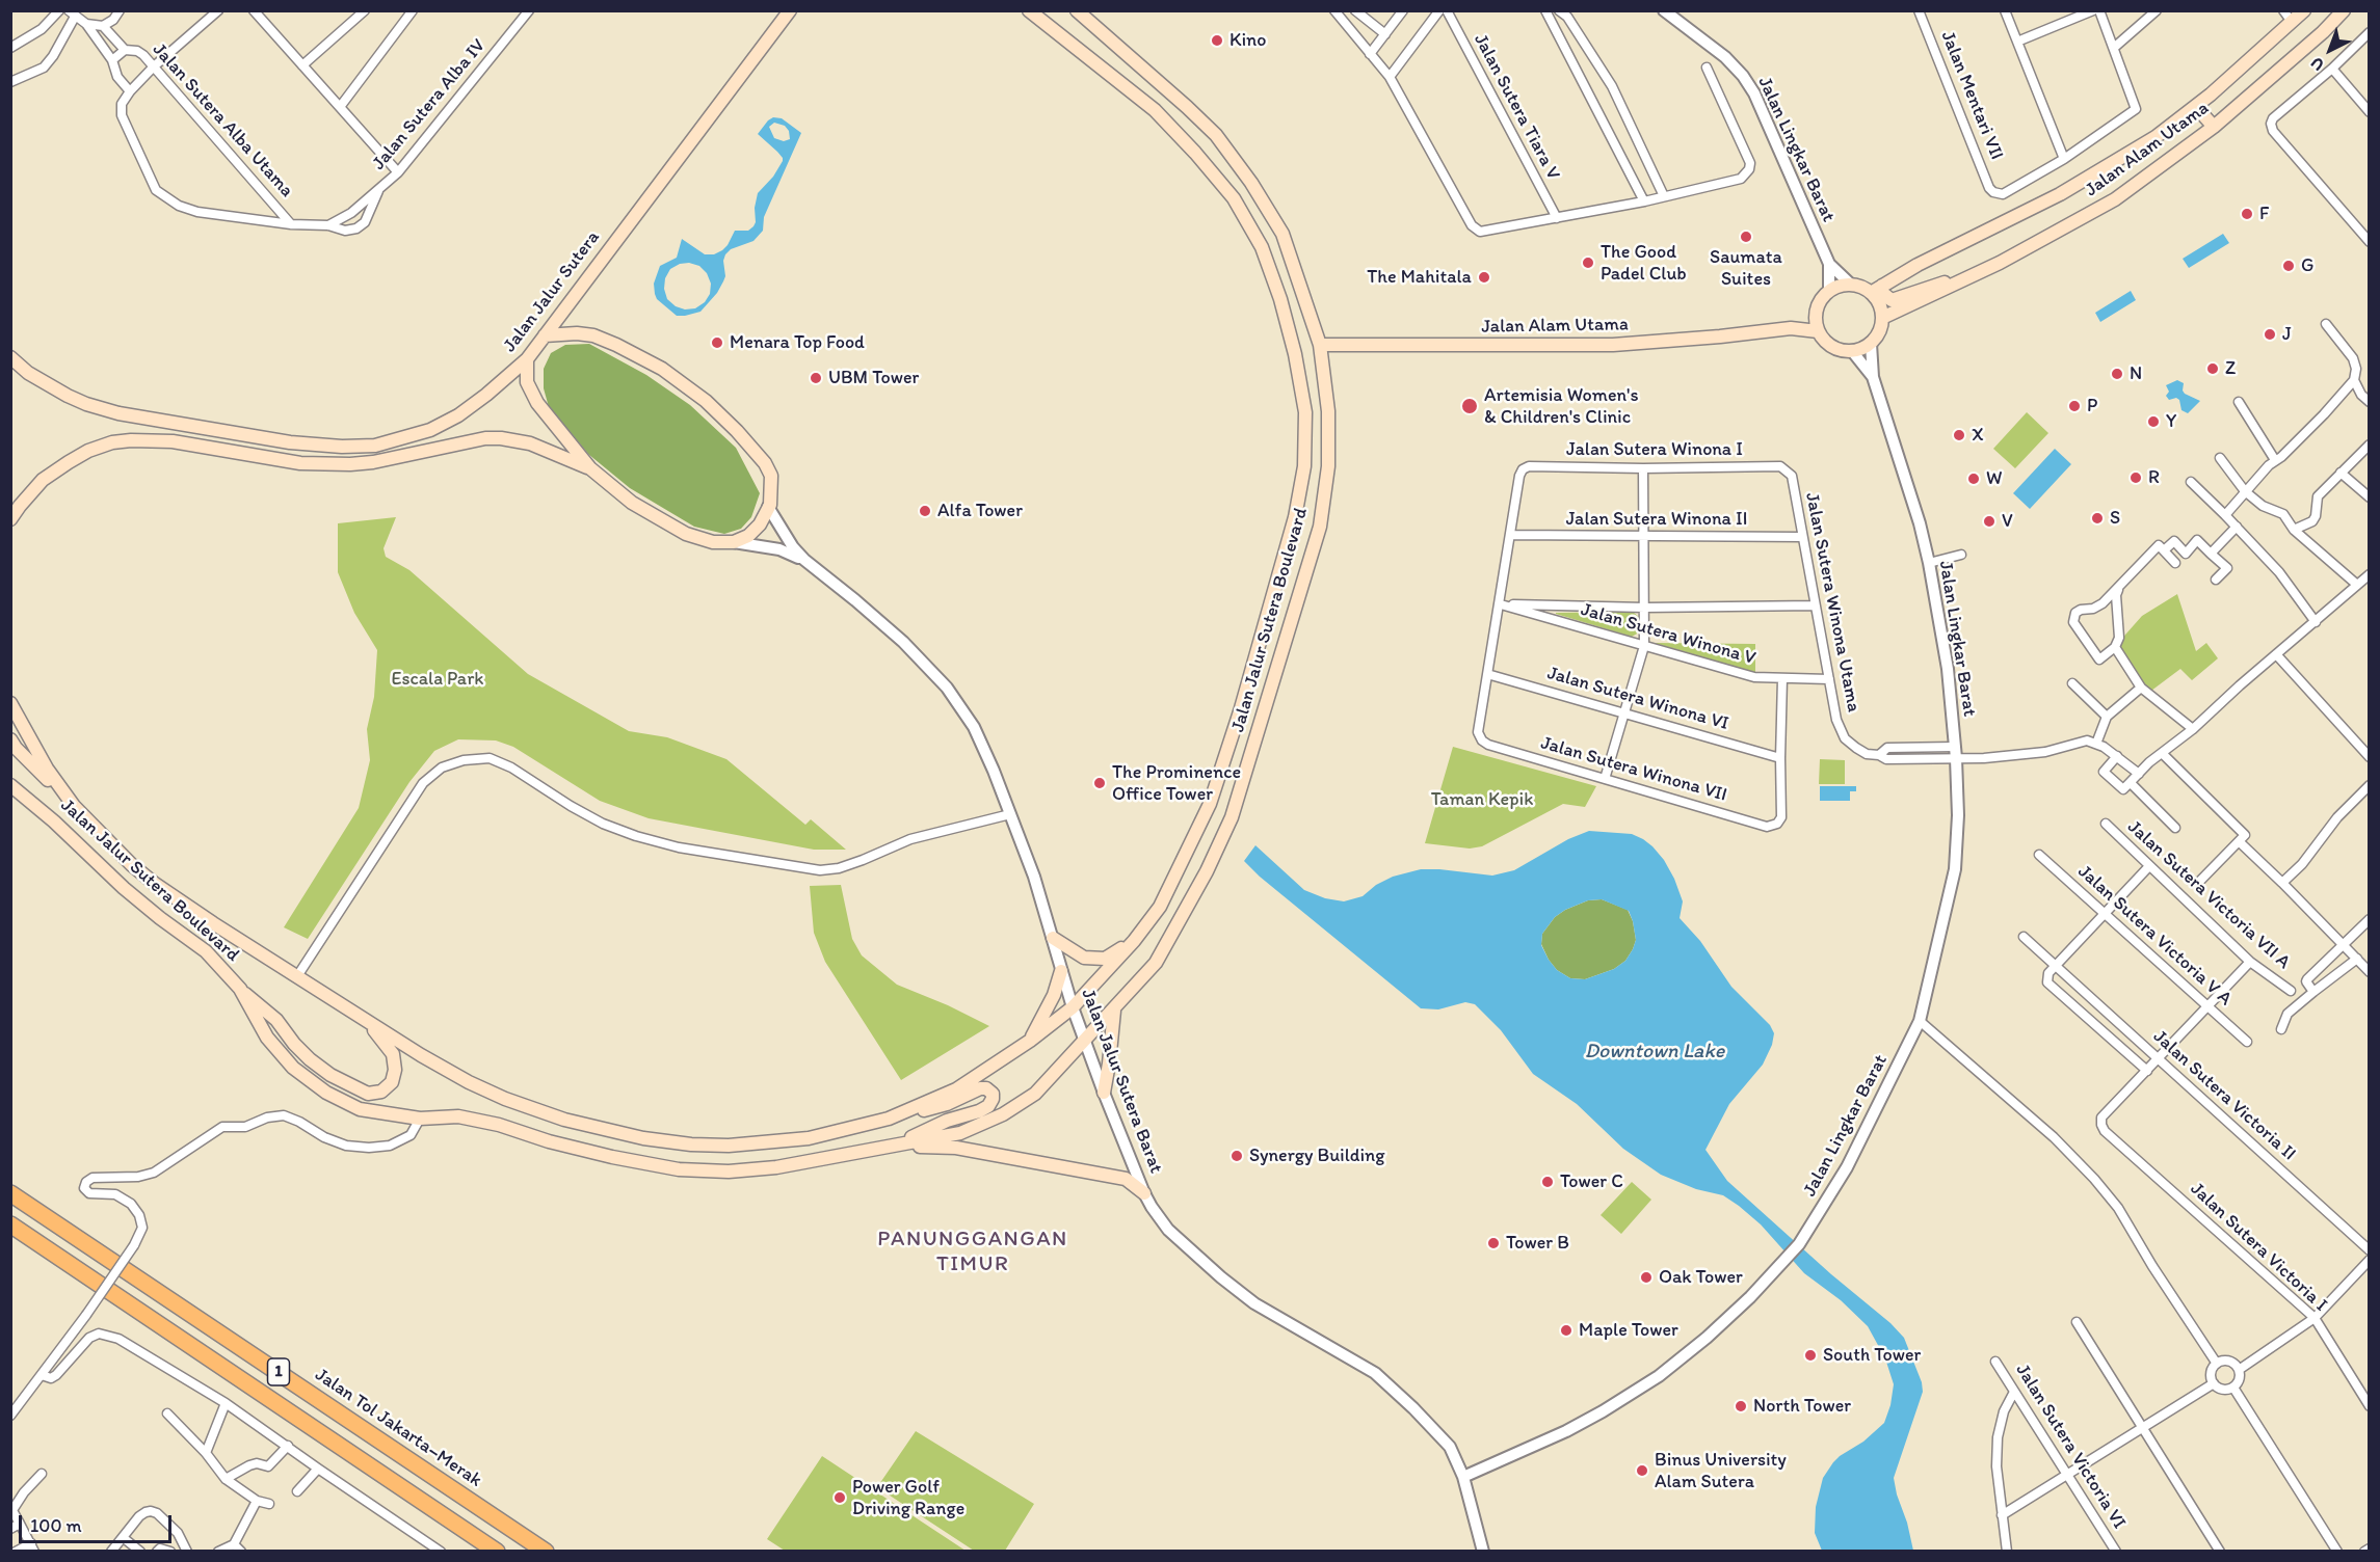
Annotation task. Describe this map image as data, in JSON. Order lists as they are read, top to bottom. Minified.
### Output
{"streets":{"highway":["1","Jalan Tol Jakarta–Merak"],"main road":["Jalan Alam Utama","Jalan Jalur Sutera","Jalan Jalur Sutera Boulevard","Jalan Jalur Sutera Barat"],"street":["Jalan Mentari VII","Jalan Sutera Alba IV","Jalan Sutera Tiara V","Jalan Sutera Alba Utama","Jalan Lingkar Barat","Jalan Sutera Winona I","Jalan Sutera Winona II","Jalan Sutera Winona Utama","Jalan Sutera Winona V","Jalan Sutera Winona VI","Jalan Sutera Winona VII","Jalan Sutera Victoria VII A","Jalan Sutera Victoria V A","Jalan Sutera Victoria II","Jalan Sutera Victoria I","Jalan Sutera Victoria VI"]},"crossings":[["Jalan Sutera Alba IV","Jalan Sutera Alba Utama"],["Jalan Lingkar Barat","Jalan Alam Utama"],["Jalan Lingkar Barat","Jalan Sutera Winona Utama"],["Jalan Lingkar Barat","Jalan Jalur Sutera Barat"],["Jalan Alam Utama","Jalan Jalur Sutera Boulevard"],["Jalan Sutera Winona I","Jalan Sutera Winona II"],["Jalan Sutera Winona I","Jalan Sutera Winona Utama"],["Jalan Sutera Winona II","Jalan Sutera Winona Utama"],["Jalan Sutera Winona Utama","Jalan Sutera Winona V"],["Jalan Jalur Sutera Boulevard","Jalan Jalur Sutera Barat"],["Jalan Sutera Winona VI","Jalan Sutera Winona VII"],["Jalan Sutera Victoria II","Jalan Sutera Victoria I"]],"districts":["PANUNGGANGAN TIMUR"],"water":["Downtown Lake"],"parks":["Escala Park","Taman Kepik"],"places":["Kino","F","Saumata Suites","The Good Padel Club","G","The Mahitala","J","Menara Top Food","Z","N","UBM Tower","Artemisia Women's & Children's Clinic","P","Y","X","R","W","Alfa Tower","S","V","The Prominence Office Tower","Synergy Building","Tower C","Tower B","Oak Tower","Maple Tower","South Tower","North Tower","Binus University Alam Sutera","Power Golf Driving Range"],"scale_bar":"100 m","north":"bottom left"}
